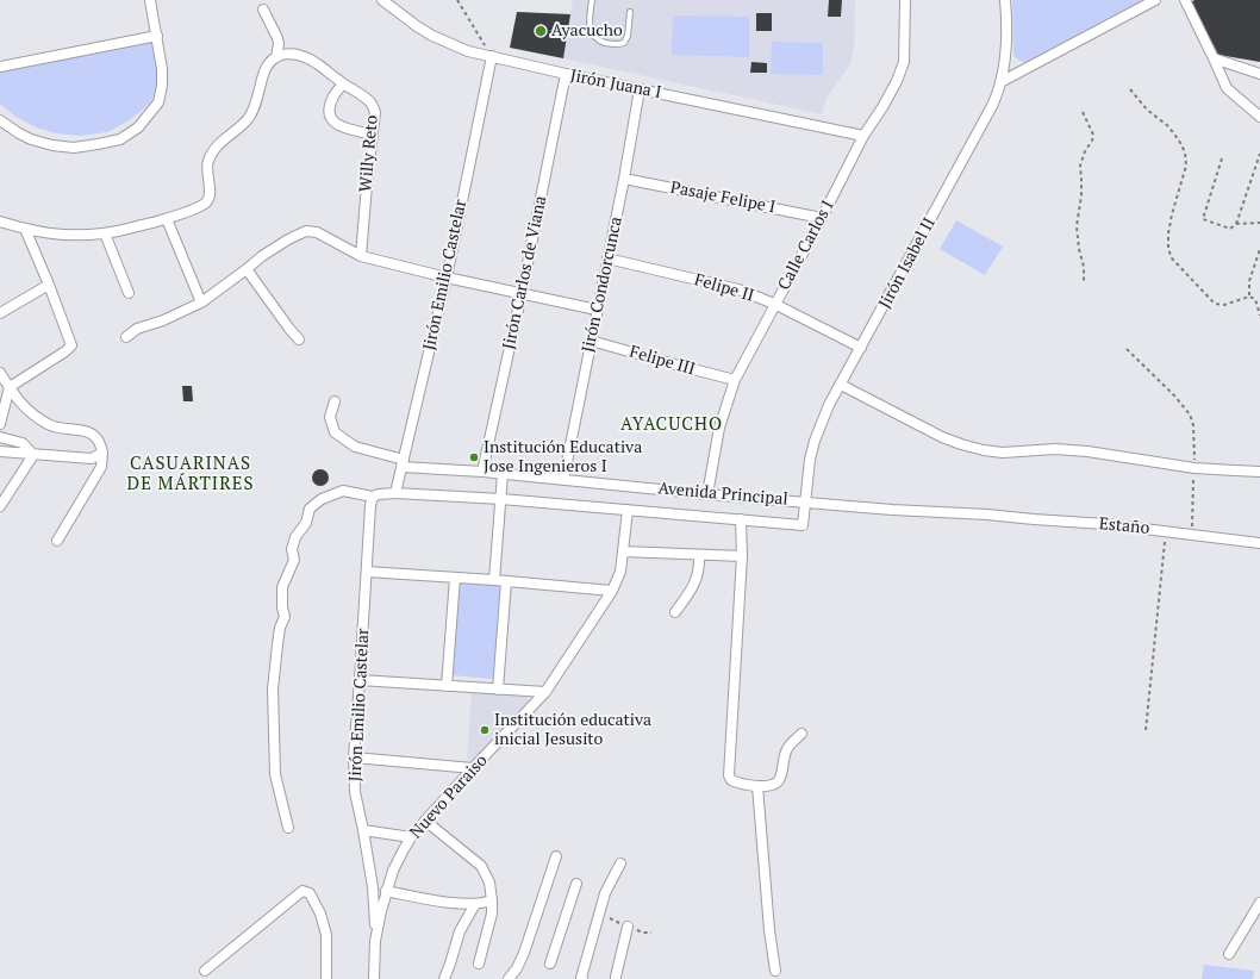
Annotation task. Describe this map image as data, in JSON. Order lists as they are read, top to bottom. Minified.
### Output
{"streets":{"street":["Jirón Juana I","Willy Reto","Pasaje Felipe I","Calle Carlos I","Jirón Isabel II","Jirón Carlos de Viana","Jirón Emilio Castelar","Jirón Condorcunca","Felipe II","Felipe III","Avenida Principal","Estaño","Nuevo Paraiso"]},"crossings":[["Jirón Juana I","Calle Carlos I"],["Jirón Juana I","Jirón Carlos de Viana"],["Jirón Juana I","Jirón Emilio Castelar"],["Jirón Juana I","Jirón Condorcunca"],["Pasaje Felipe I","Calle Carlos I"],["Pasaje Felipe I","Jirón Condorcunca"],["Calle Carlos I","Felipe II"],["Calle Carlos I","Felipe III"],["Calle Carlos I","Avenida Principal"],["Jirón Isabel II","Felipe II"],["Jirón Isabel II","Avenida Principal"],["Jirón Carlos de Viana","Avenida Principal"],["Jirón Emilio Castelar","Avenida Principal"],["Jirón Emilio Castelar","Nuevo Paraiso"],["Jirón Condorcunca","Felipe II"],["Jirón Condorcunca","Felipe III"],["Jirón Condorcunca","Avenida Principal"],["Avenida Principal","Estaño"],["Avenida Principal","Nuevo Paraiso"]],"districts":["AYACUCHO","CASUARINAS DE MÁRTIRES"],"places":["Ayacucho","Institución Educativa Jose Ingenieros I","Institución educativa inicial Jesusito"]}
